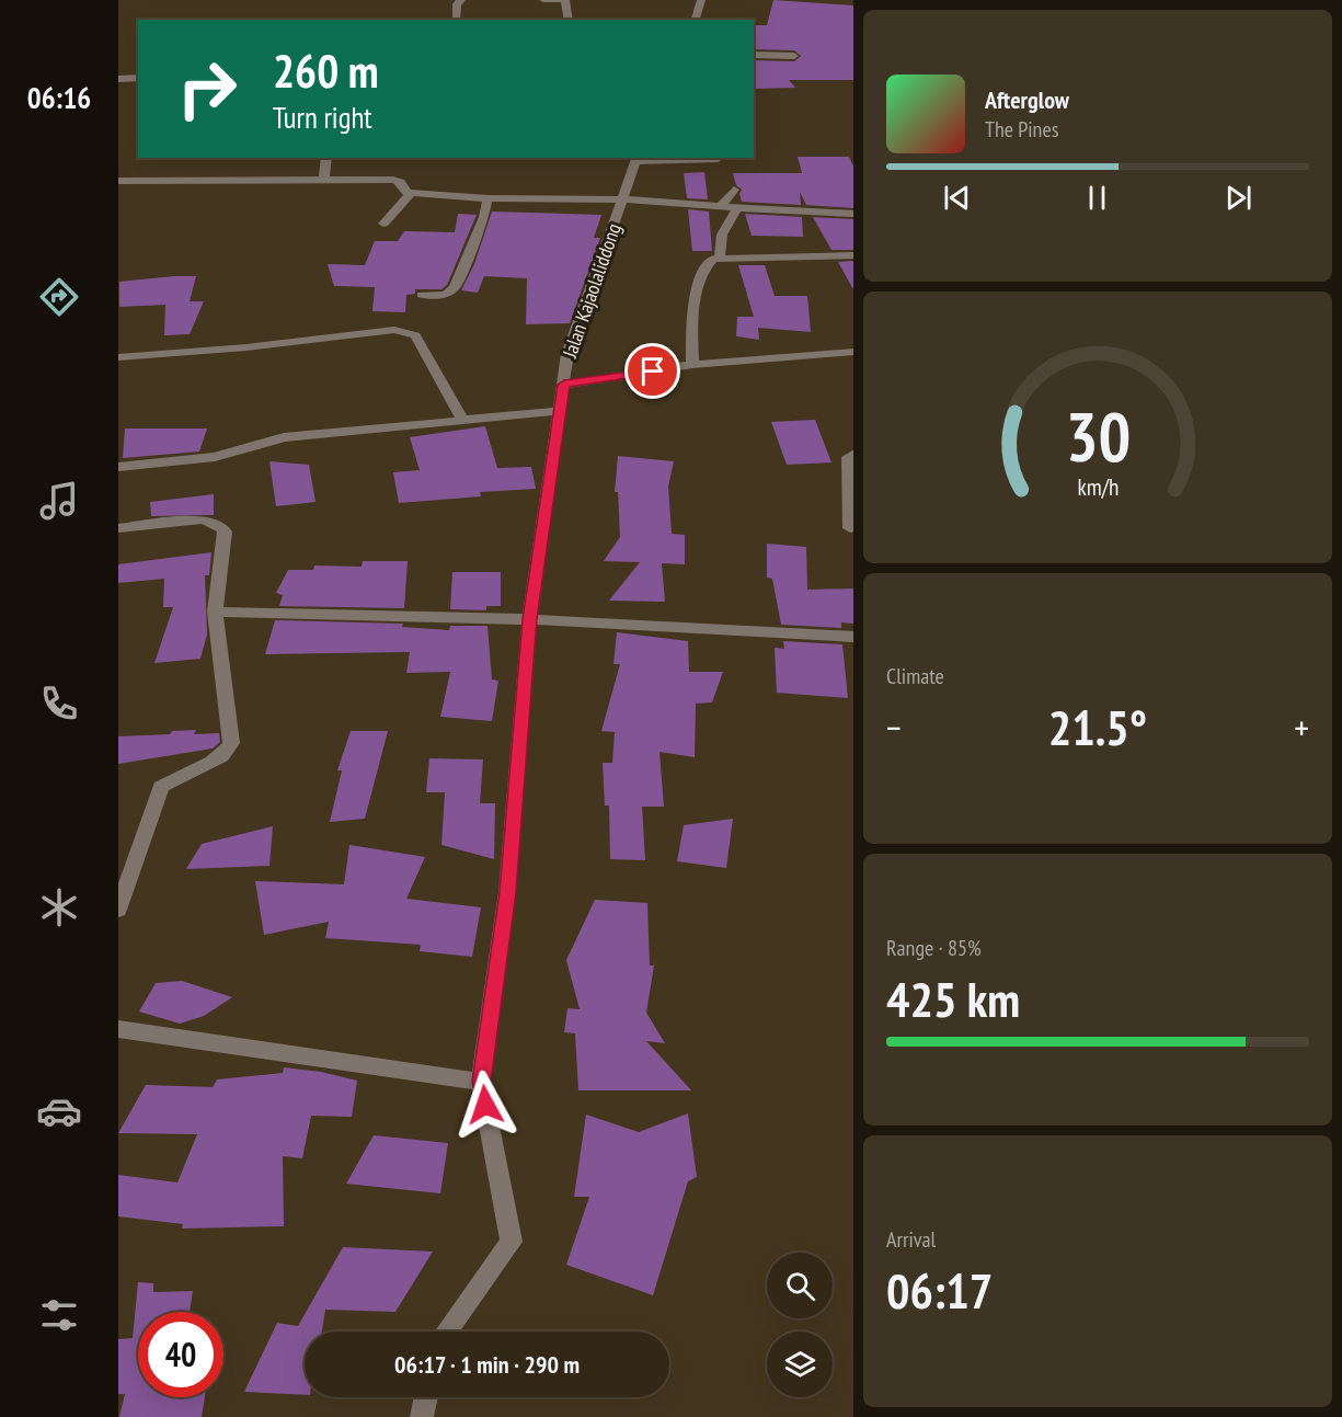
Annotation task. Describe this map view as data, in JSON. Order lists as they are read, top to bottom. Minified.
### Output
{"streets":{"street":["Jalan Kajaolaliddong"]},"page":{"tabs":"06:16","turn":["260 m","Turn right"],"song":["Afterglow","The Pines"],"tile":["Climate",["Range · 85%","425 km"],["Arrival","06:17"]],"heat":["−","21.5°","+"],"limit":"40","trip":"06:17 · 1 min · 290 m","gauge":["30","km/h"]}}
